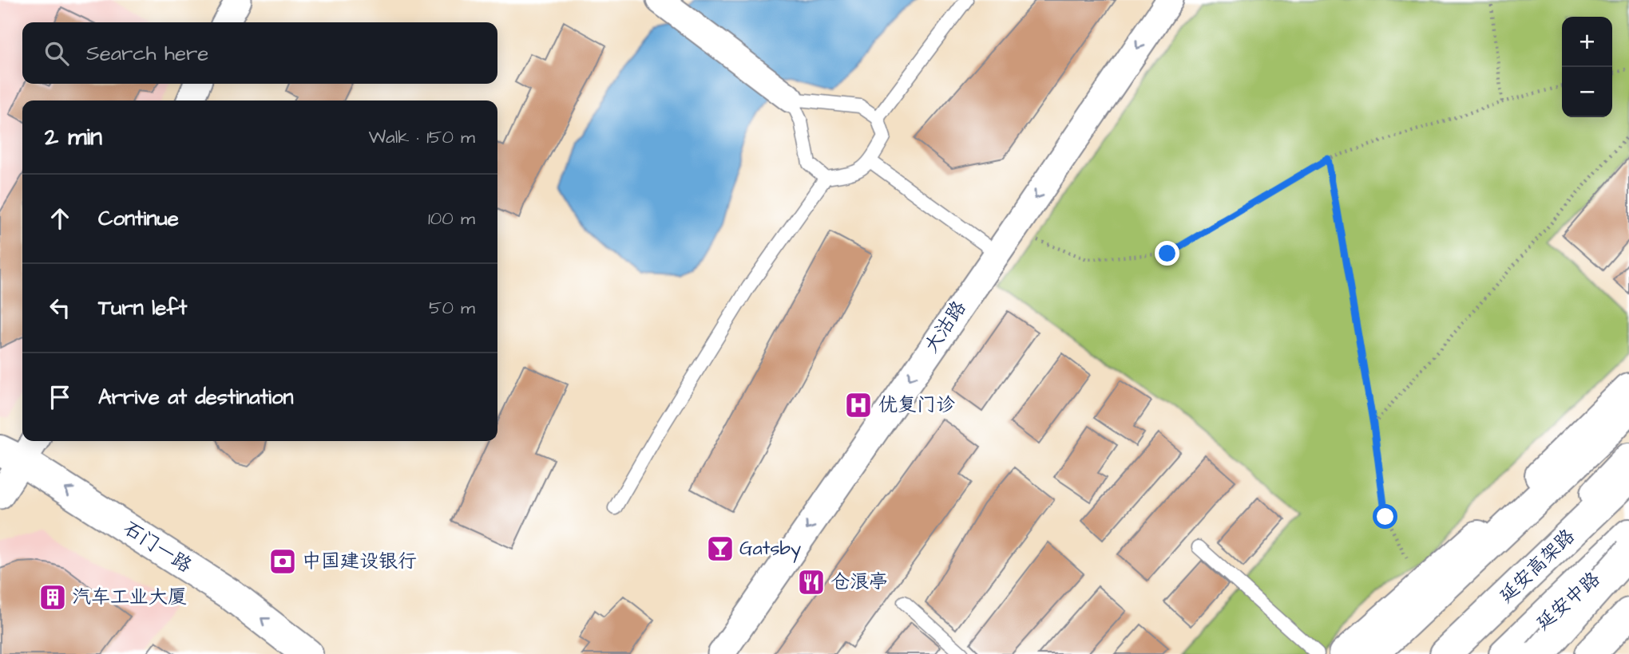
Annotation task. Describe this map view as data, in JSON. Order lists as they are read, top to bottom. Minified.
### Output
{"streets":{"main road":["石门一路","延安高架路"],"street":["大沽路"]},"one_way":["大沽路","石门一路"],"places":{"hospital":["优复门诊"],"bar":["Gatsby"],"bank":["中国建设银行"],"restaurant":["仓浪亭"],"building":["汽车工业大厦"]},"page":{"map_buttons":["+","−"],"search":"Search here","heading":["2 min","Walk · 150 m"],"list":[["Continue","100 m"],["Turn left","50 m"],"Arrive at destination"]}}
